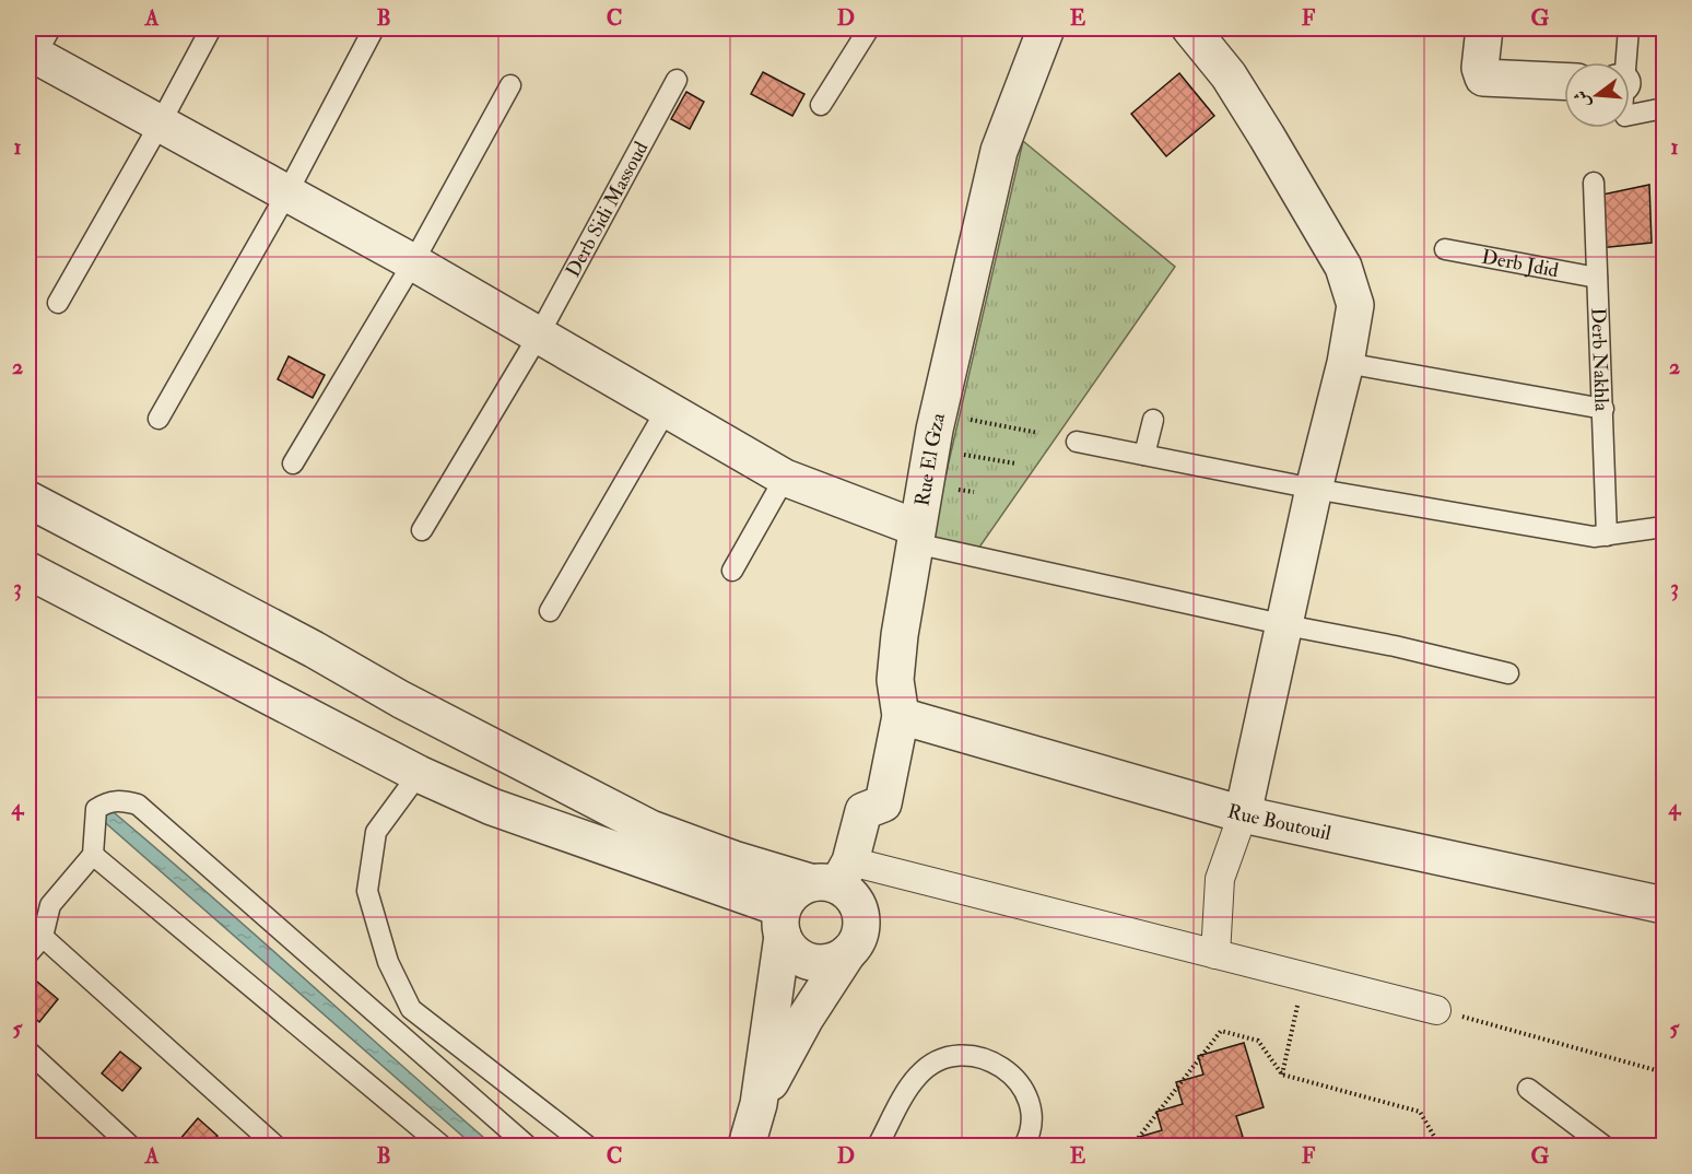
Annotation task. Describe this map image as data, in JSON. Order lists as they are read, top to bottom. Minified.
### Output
{"streets":{"street":["Rue El Gza","Rue Boutouil"],"lane":["Derb Sidi Massoud","Derb Jdid","Derb Nakhla"]},"crossings":[["Derb Jdid","Derb Nakhla"],["Rue El Gza","Rue Boutouil"]],"north":"left","grid":{"columns":["A","B","C","D","E","F","G"],"rows":["1","2","3","4","5"]}}
